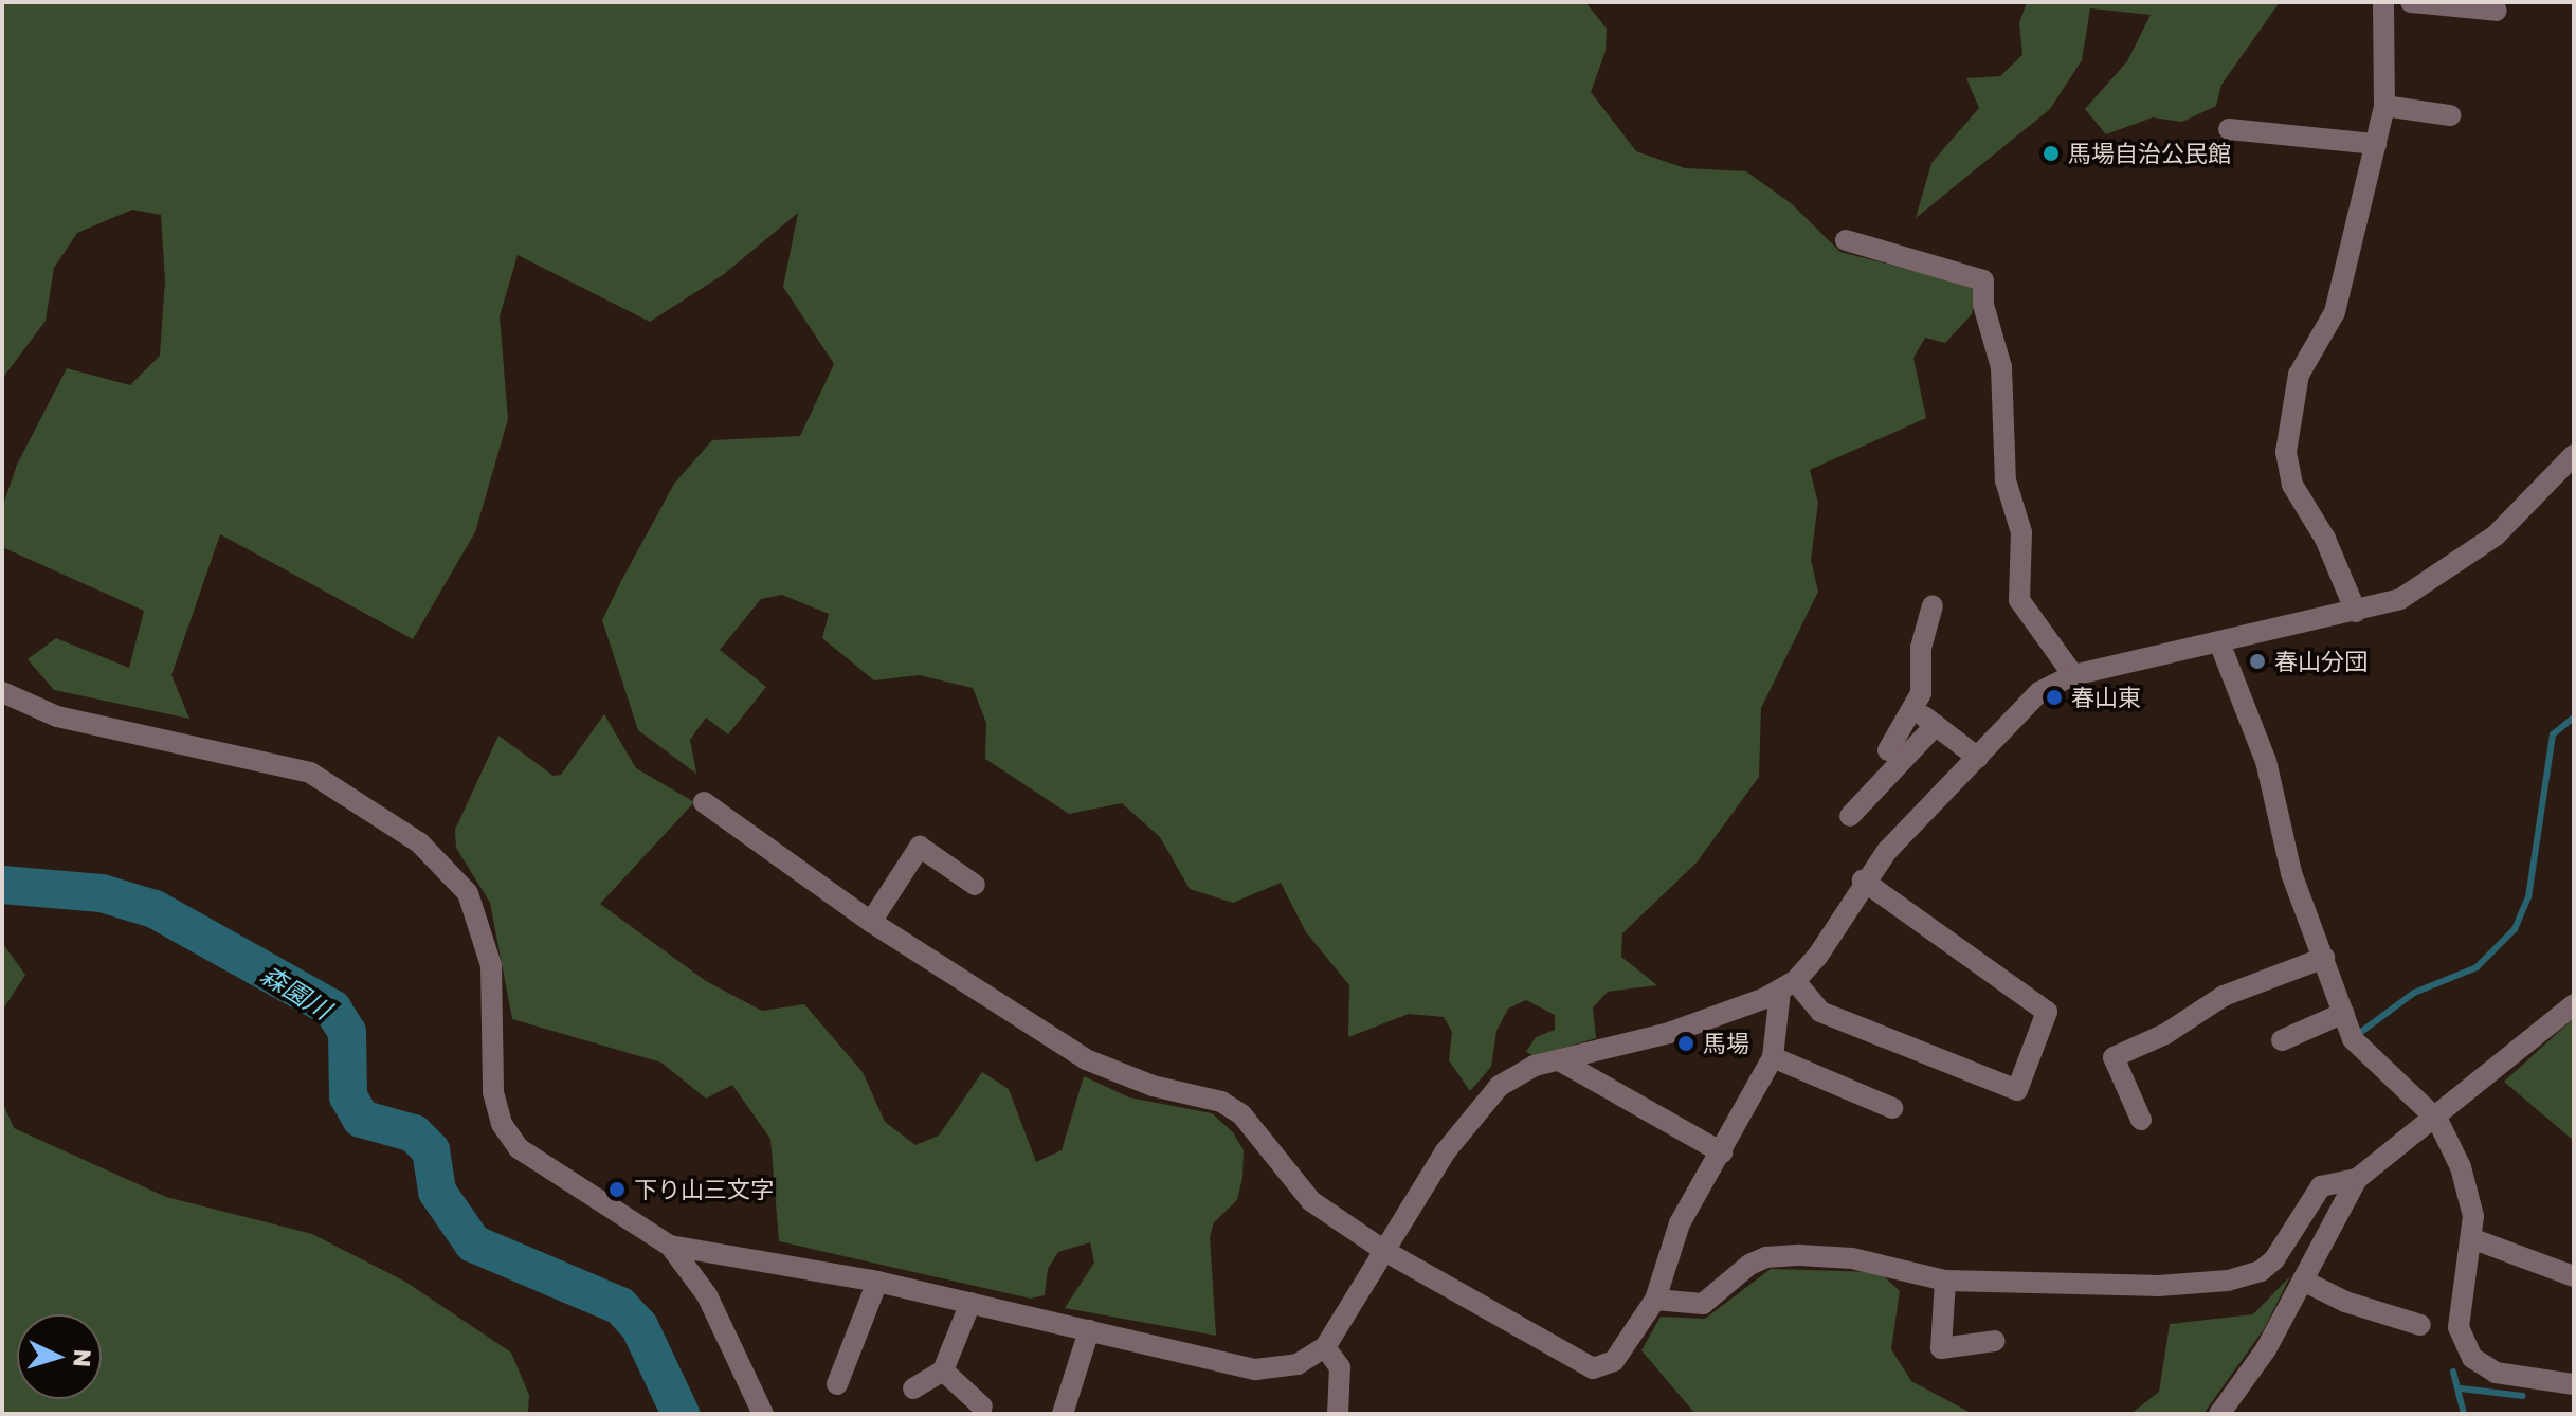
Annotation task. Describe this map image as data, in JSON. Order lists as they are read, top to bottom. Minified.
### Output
{"water":["森園川"],"places":["馬場自治公民館","春山分団","春山東","馬場","下り山三文字"],"north":"right"}
